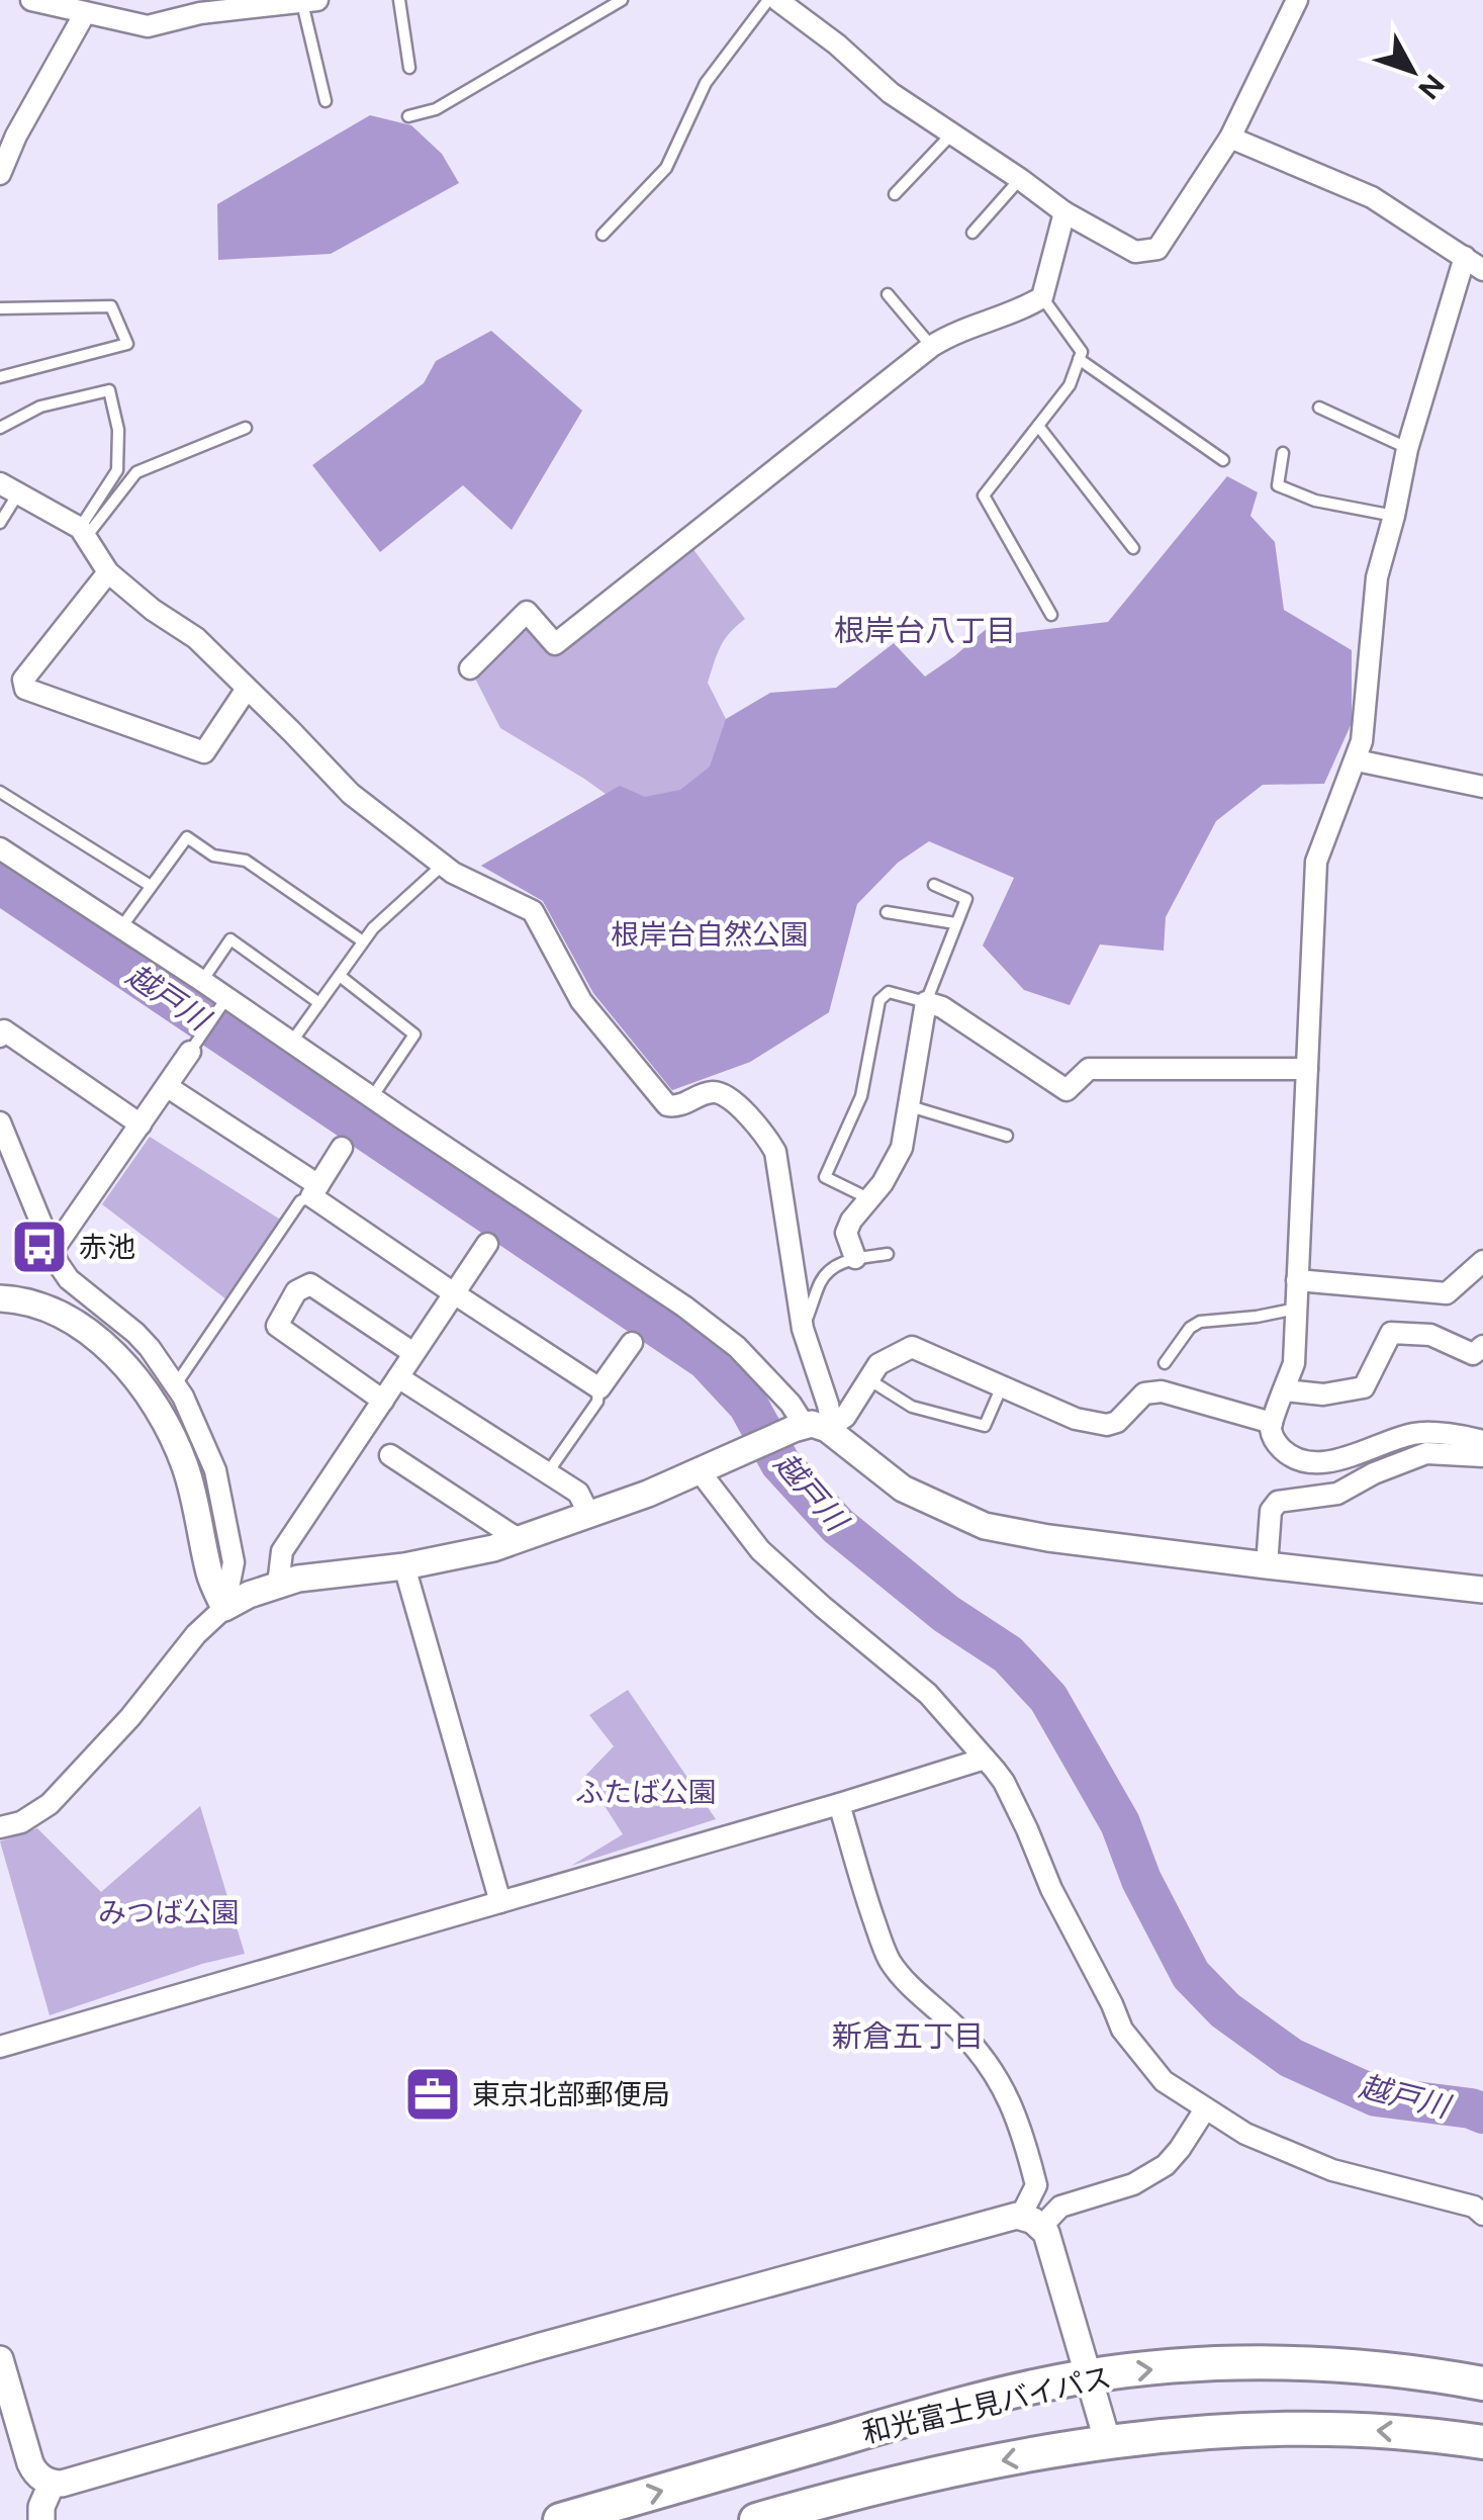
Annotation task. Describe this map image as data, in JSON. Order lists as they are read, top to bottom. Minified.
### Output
{"streets":{"highway":["和光富士見バイパス"]},"districts":["根岸台八丁目","新倉五丁目"],"water":["越戸川"],"parks":["根岸台自然公園","ふたば公園","みつば公園"],"places":{"bus stop":["赤池"],"office":["東京北部郵便局"]},"north":"bottom right"}
